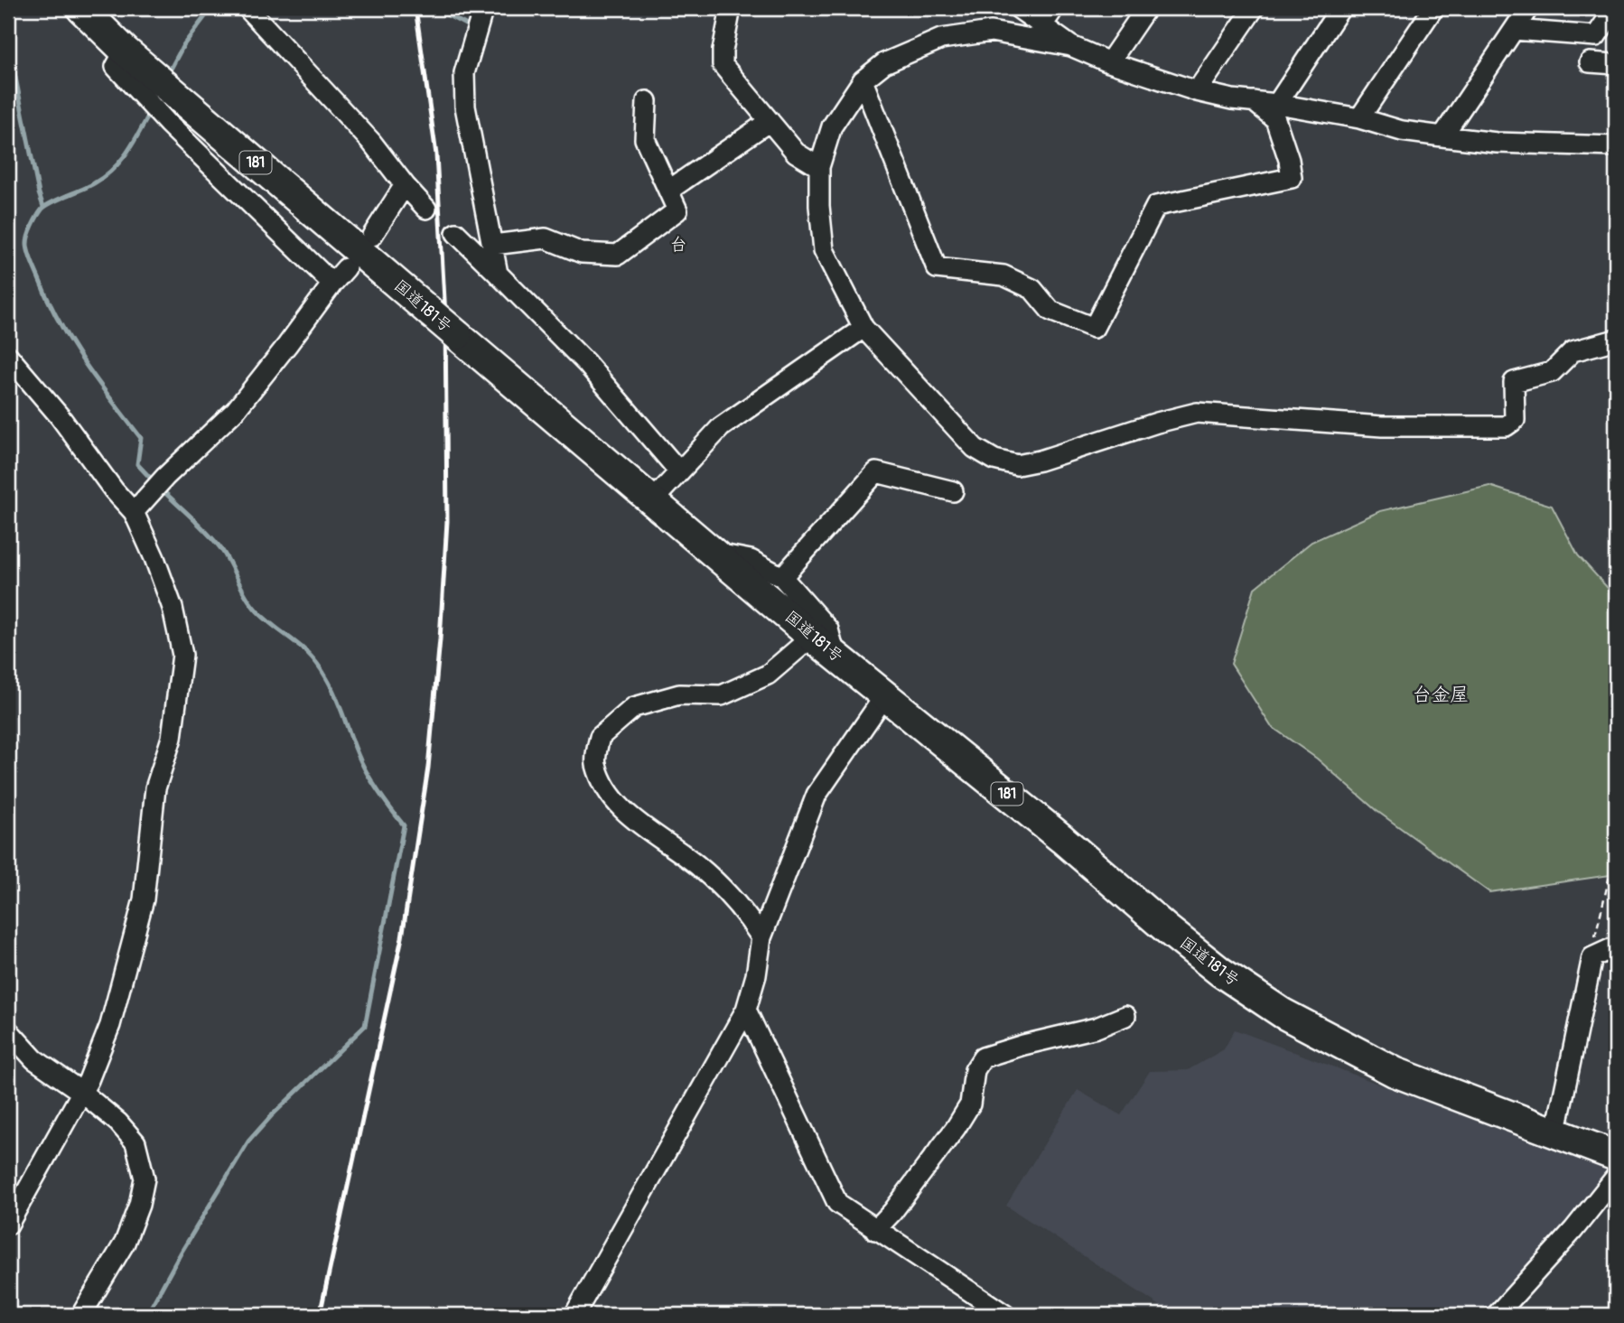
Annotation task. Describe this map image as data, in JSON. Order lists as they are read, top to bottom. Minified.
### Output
{"streets":{"highway":["181","国道181号"]},"districts":["台","台金屋"]}
